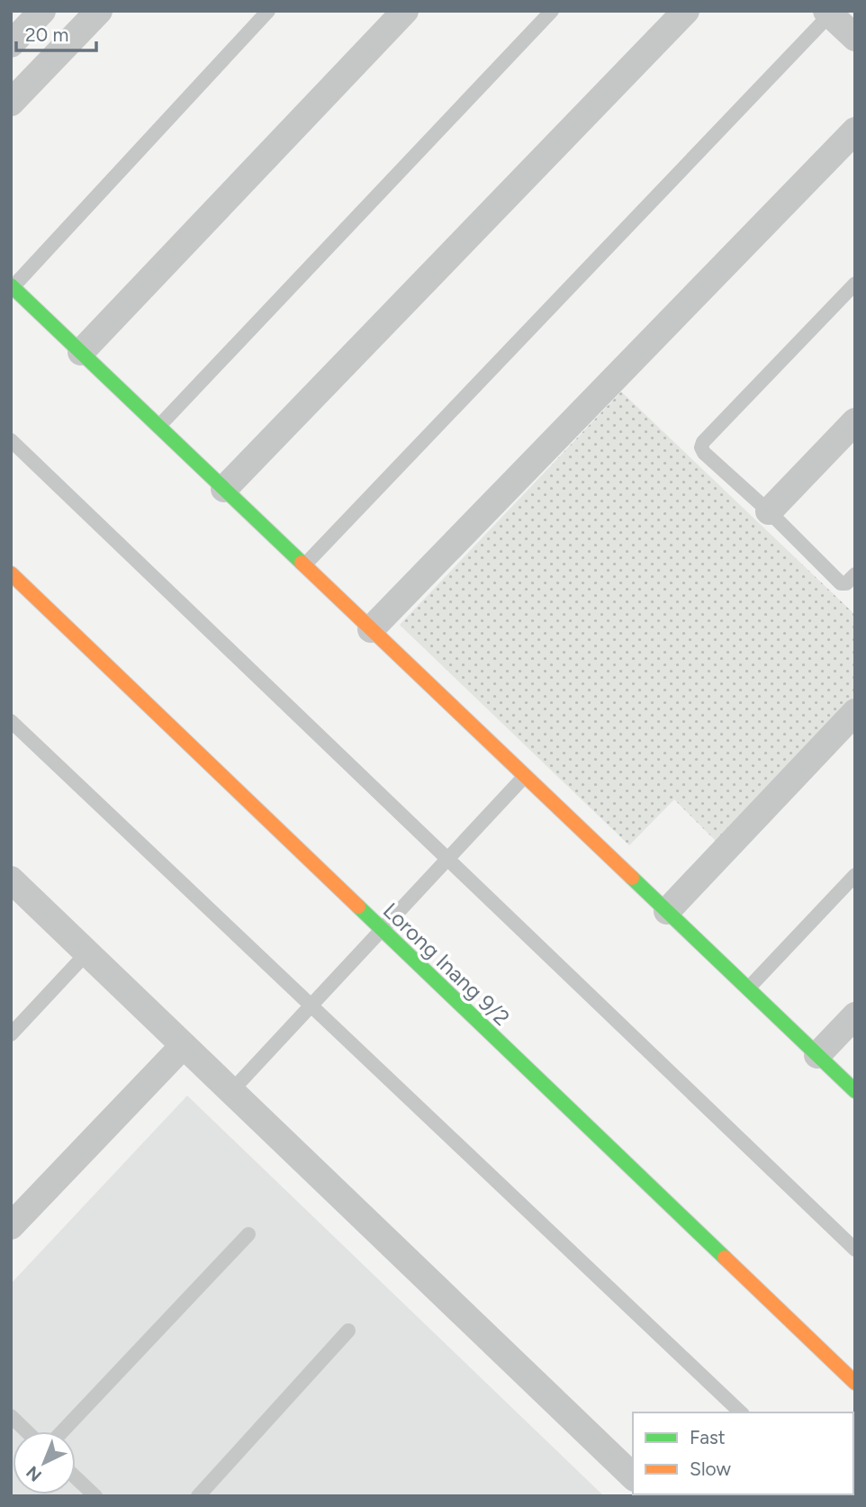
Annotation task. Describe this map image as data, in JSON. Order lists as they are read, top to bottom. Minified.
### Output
{"streets":{"street":["Lorong Inang 9/2"]},"legend":["Fast","Slow"],"scale_bar":"20 m","north":"bottom left"}
